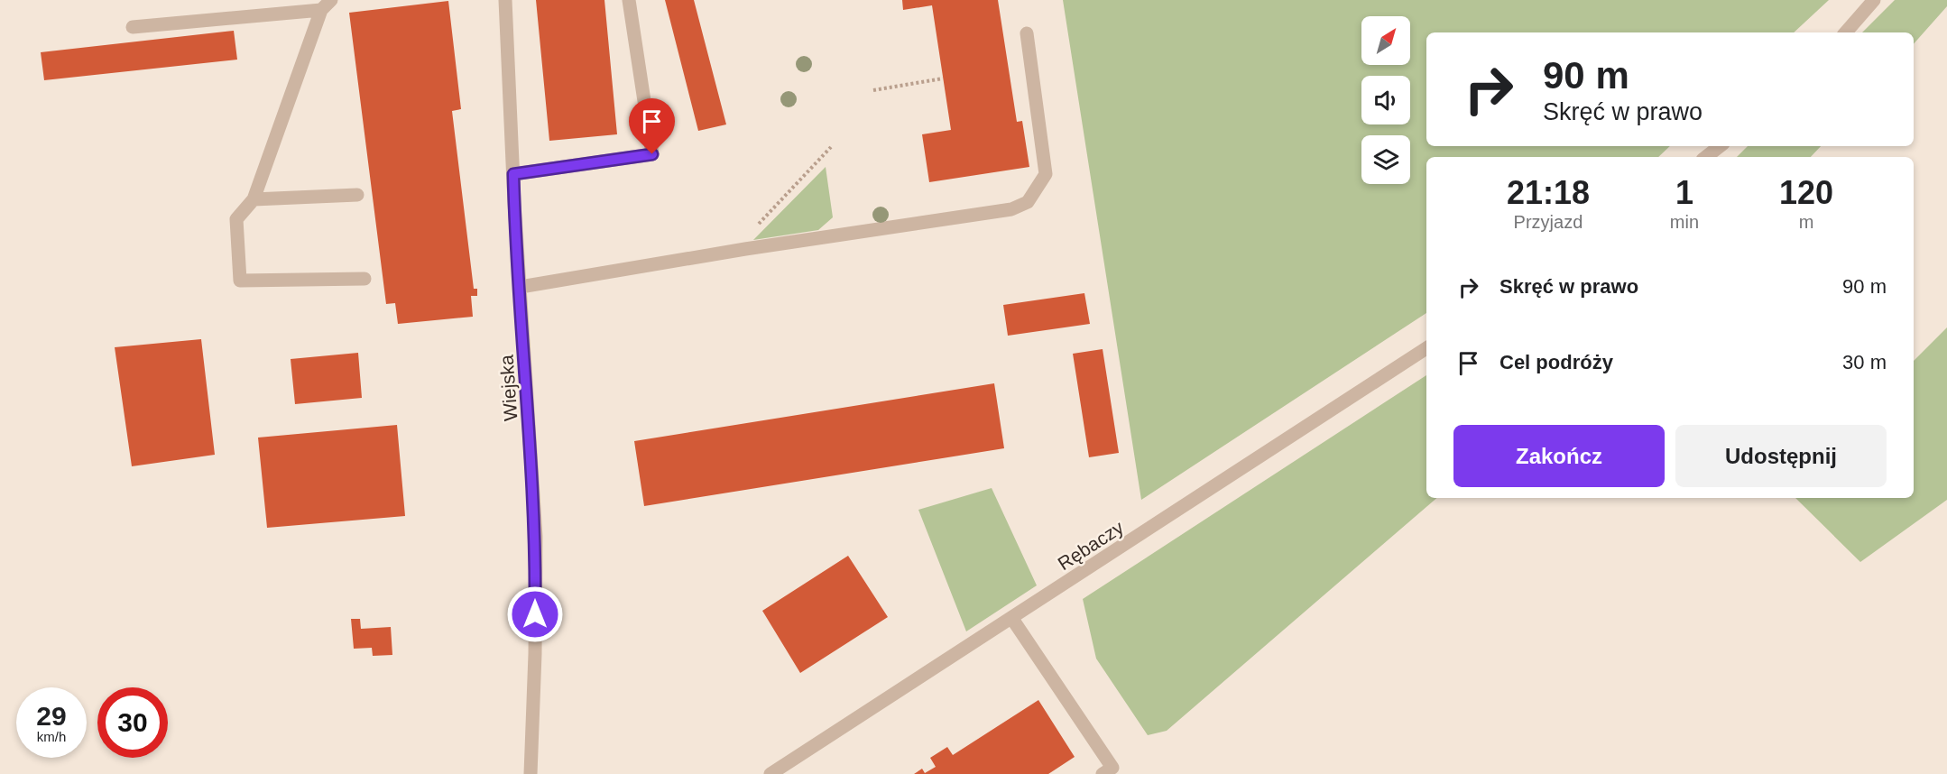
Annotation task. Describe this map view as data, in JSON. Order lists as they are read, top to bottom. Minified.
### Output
{"streets":{"street":["Wiejska","Rębaczy"]},"north":"top right","page":{"turn":["90 m","Skręć w prawo"],"eta":["21:18","Przyjazd","1","min","120","m"],"list":[{"name":"Skręć w prawo","value":"90 m"},{"name":"Cel podróży","value":"30 m"}],"buttons":["Zakończ","Udostępnij"],"speed":"29 km/h","limit":"30"}}
